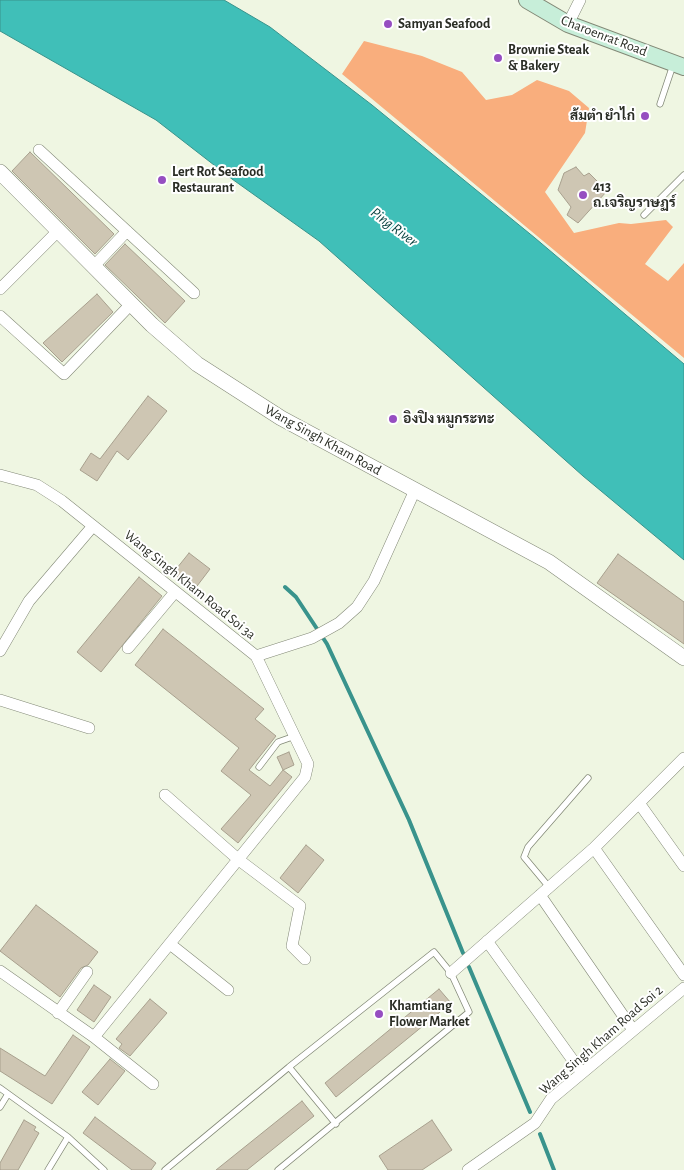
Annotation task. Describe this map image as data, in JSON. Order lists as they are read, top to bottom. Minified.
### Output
{"streets":{"main road":["Charoenrat Road"],"street":["Wang Singh Kham Road","Wang Singh Kham Road Soi 3a","Wang Singh Kham Road Soi 2"]},"crossings":[["Wang Singh Kham Road","Wang Singh Kham Road Soi 3a"]],"water":["Ping River"],"places":["Samyan Seafood","Brownie Steak & Bakery","ส้มตำ ยำไก่","Lert Rot Seafood Restaurant","413 ถ.เจริญราษฏร์","อิงปิง หมูกระทะ","Khamtiang Flower Market"]}
